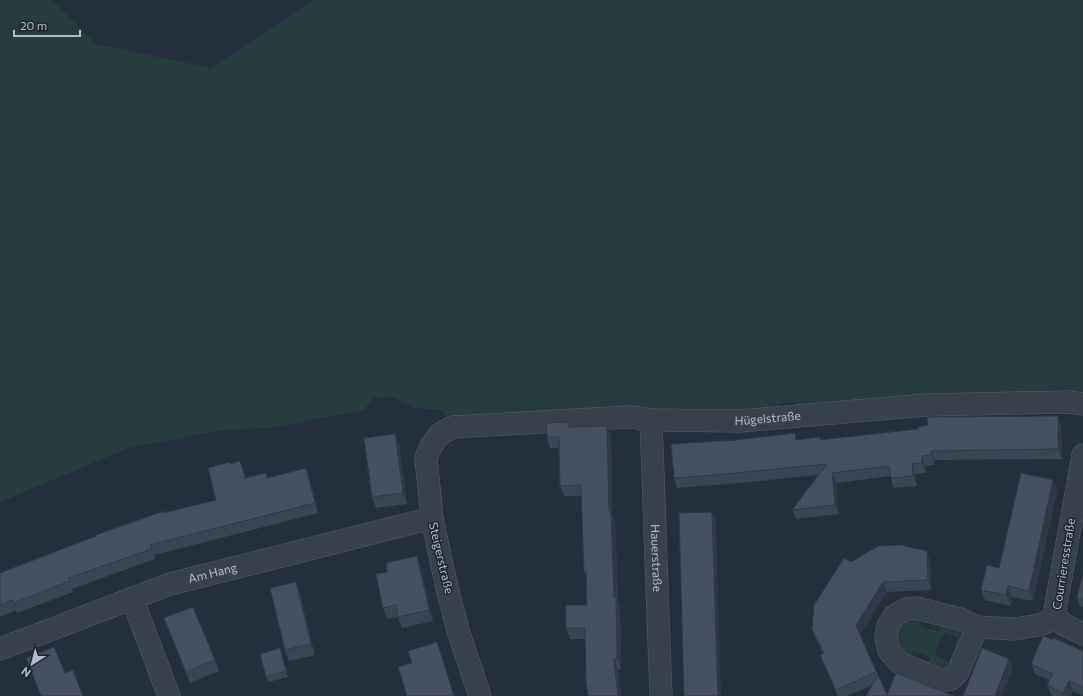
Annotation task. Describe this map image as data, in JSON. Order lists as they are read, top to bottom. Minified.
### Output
{"streets":{"street":["Hügelstraße","Steigerstraße","Hauerstraße","Courrieresstraße","Am Hang"]},"crossings":[["Hügelstraße","Steigerstraße"],["Hügelstraße","Hauerstraße"],["Steigerstraße","Am Hang"]],"scale_bar":"20 m","north":"bottom left"}
